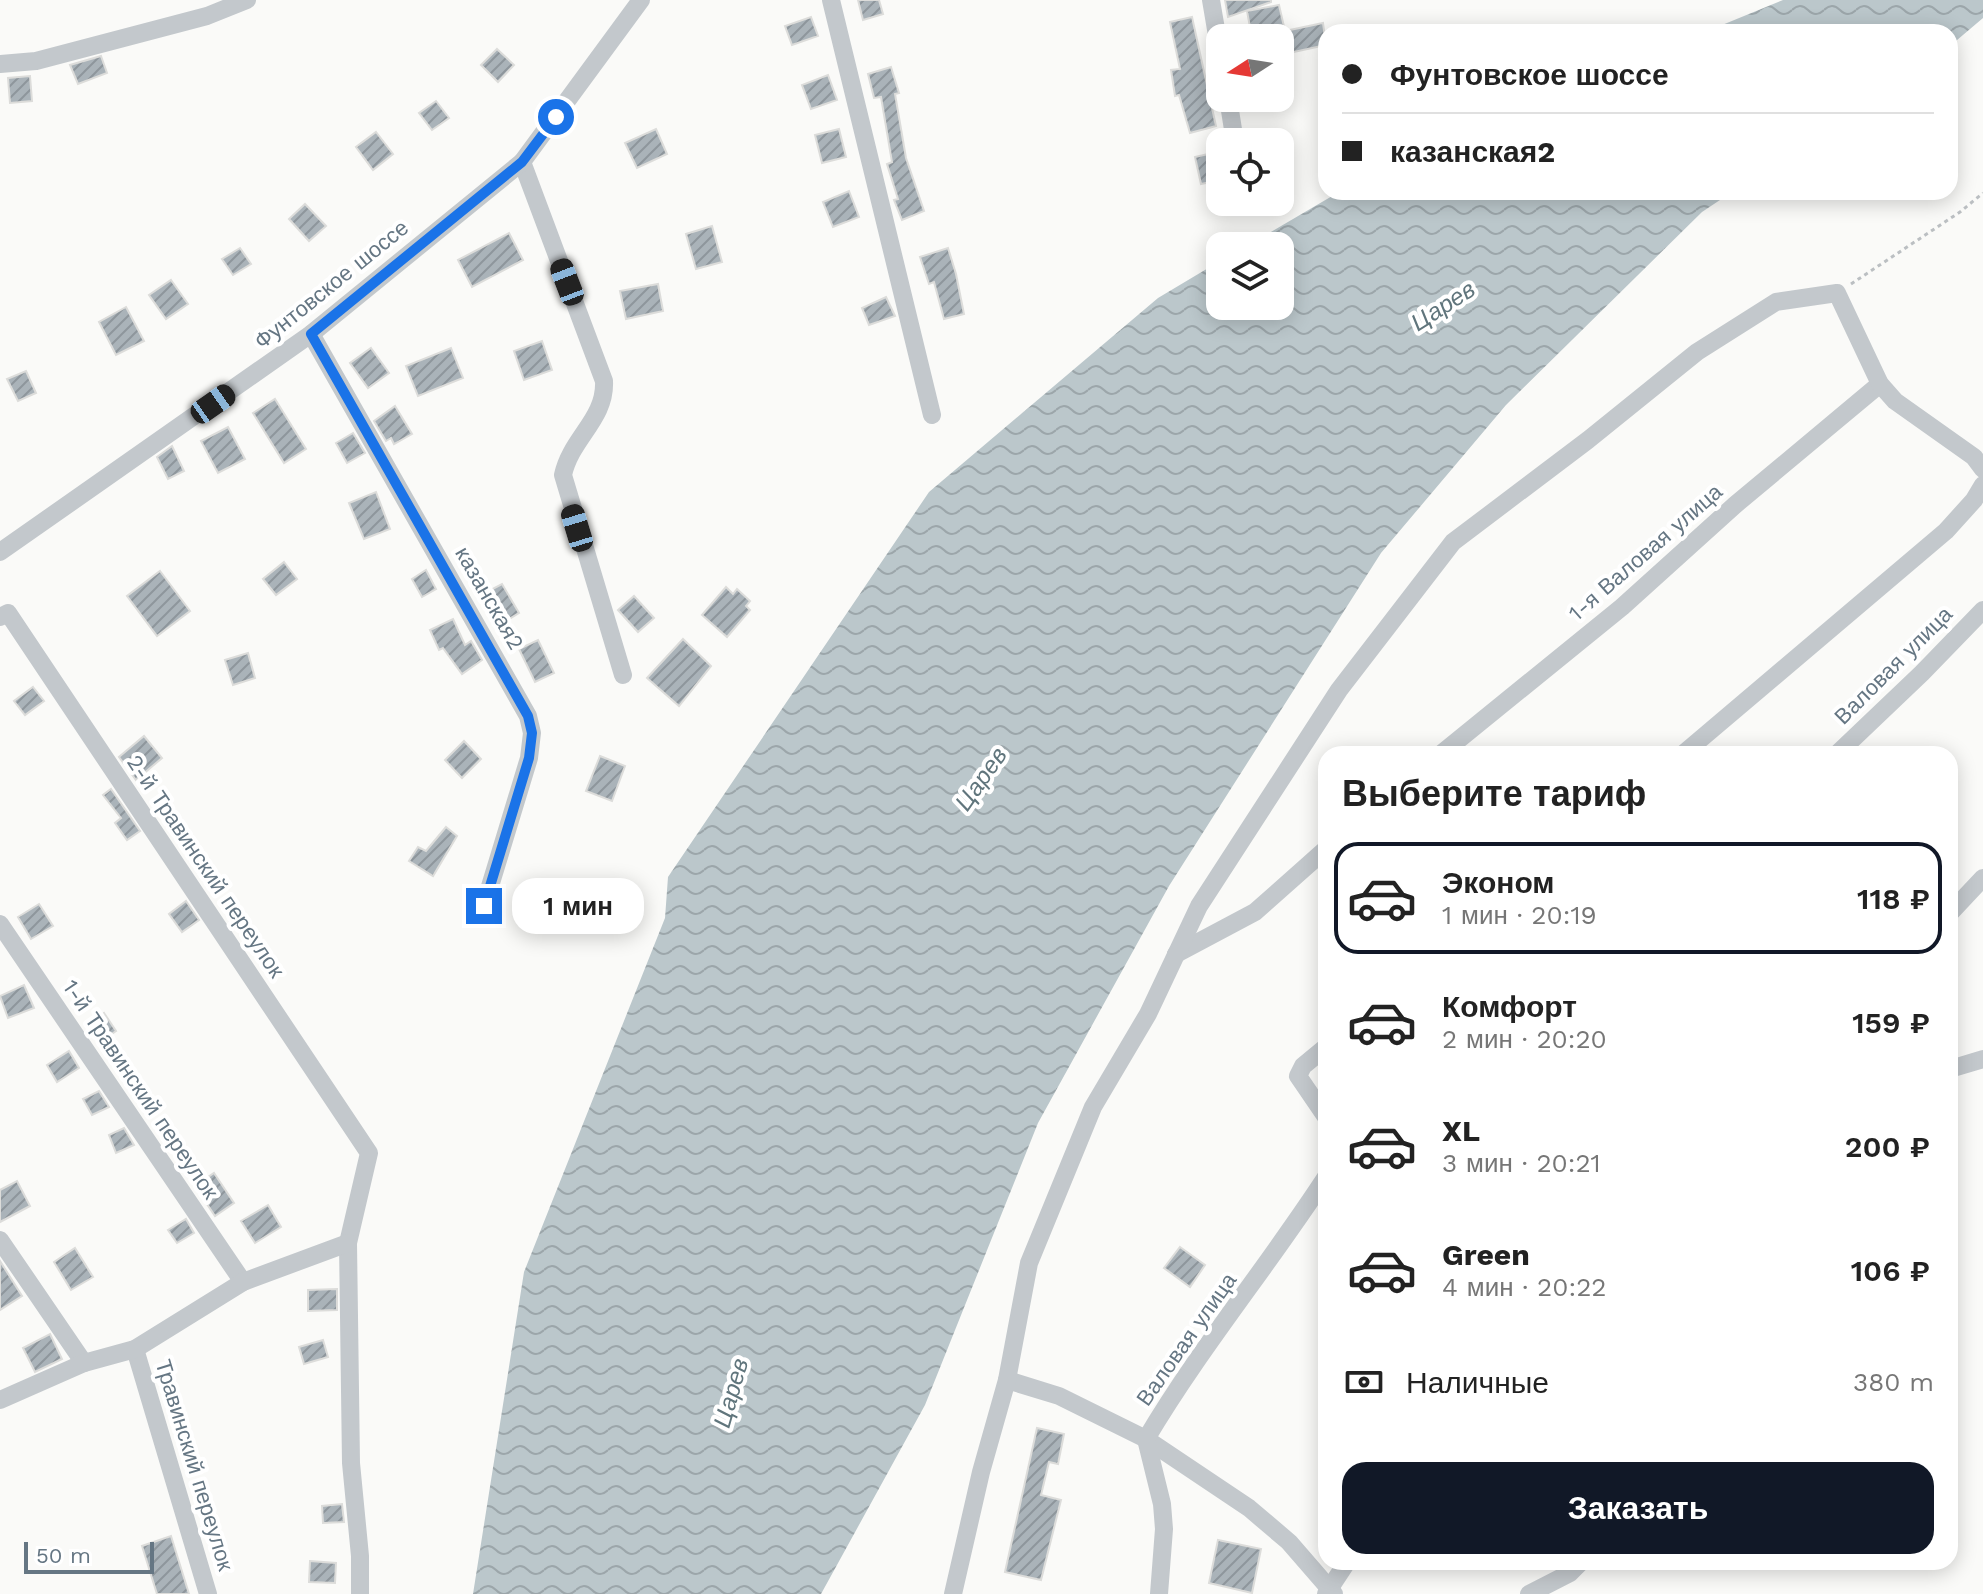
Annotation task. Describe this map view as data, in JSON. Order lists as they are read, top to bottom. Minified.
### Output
{"streets":{"street":["Фунтовское шоссе","1-я Валовая улица","казанская2","Валовая улица","2-й Травинский переулок","1-й Травинский переулок","Травинский переулок"]},"crossings":[["Фунтовское шоссе","казанская2"]],"water":["Царев"],"scale_bar":"50 m","north":"left","page":{"banner":["Фунтовское шоссе","казанская2"],"heading":"Выберите тариф","list":[{"name":"Эконом","note":"1 мин · 20:19","value":"118 ₽"},{"name":"Комфорт","note":"2 мин · 20:20","value":"159 ₽"},{"name":"XL","note":"3 мин · 20:21","value":"200 ₽"},{"name":"Green","note":"4 мин · 20:22","value":"106 ₽"}],"bubble":"1 мин","pay":["Наличные","380 m"],"buttons":"Заказать","scale":"50 m"}}
